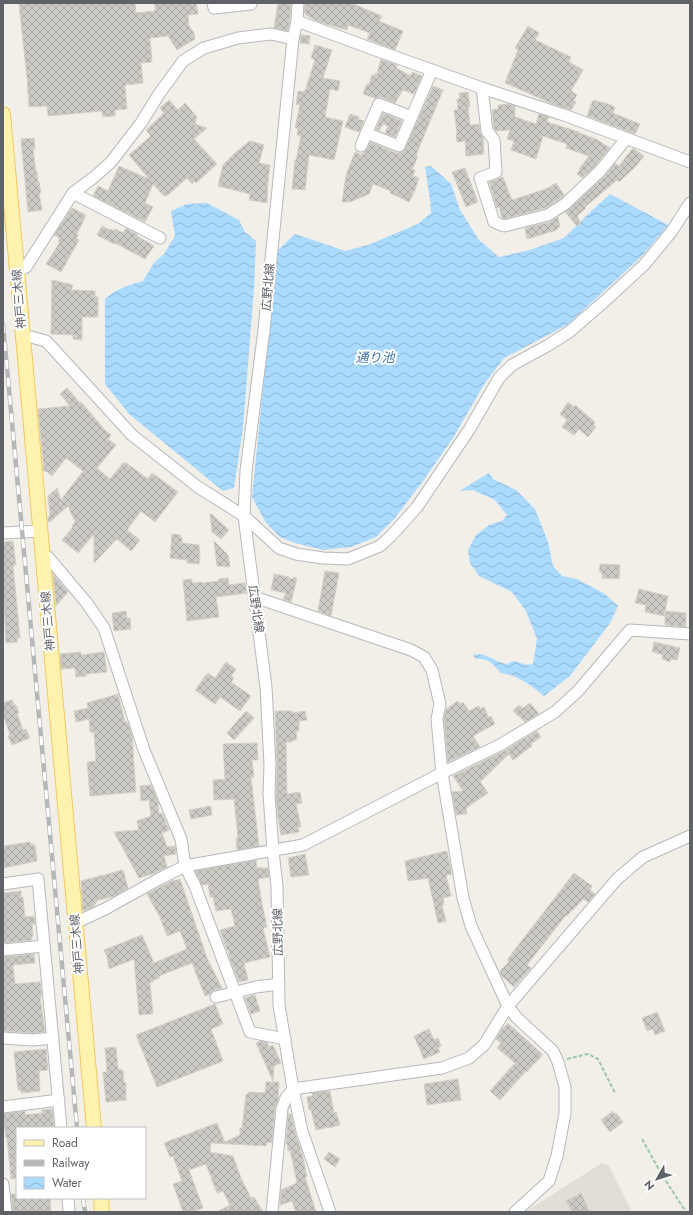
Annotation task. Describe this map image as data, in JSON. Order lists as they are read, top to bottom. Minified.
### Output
{"streets":{"main road":["神戸三木線"],"street":["広野北線"]},"water":["通り池"],"legend":["Road","Railway","Water"],"north":"bottom left"}
